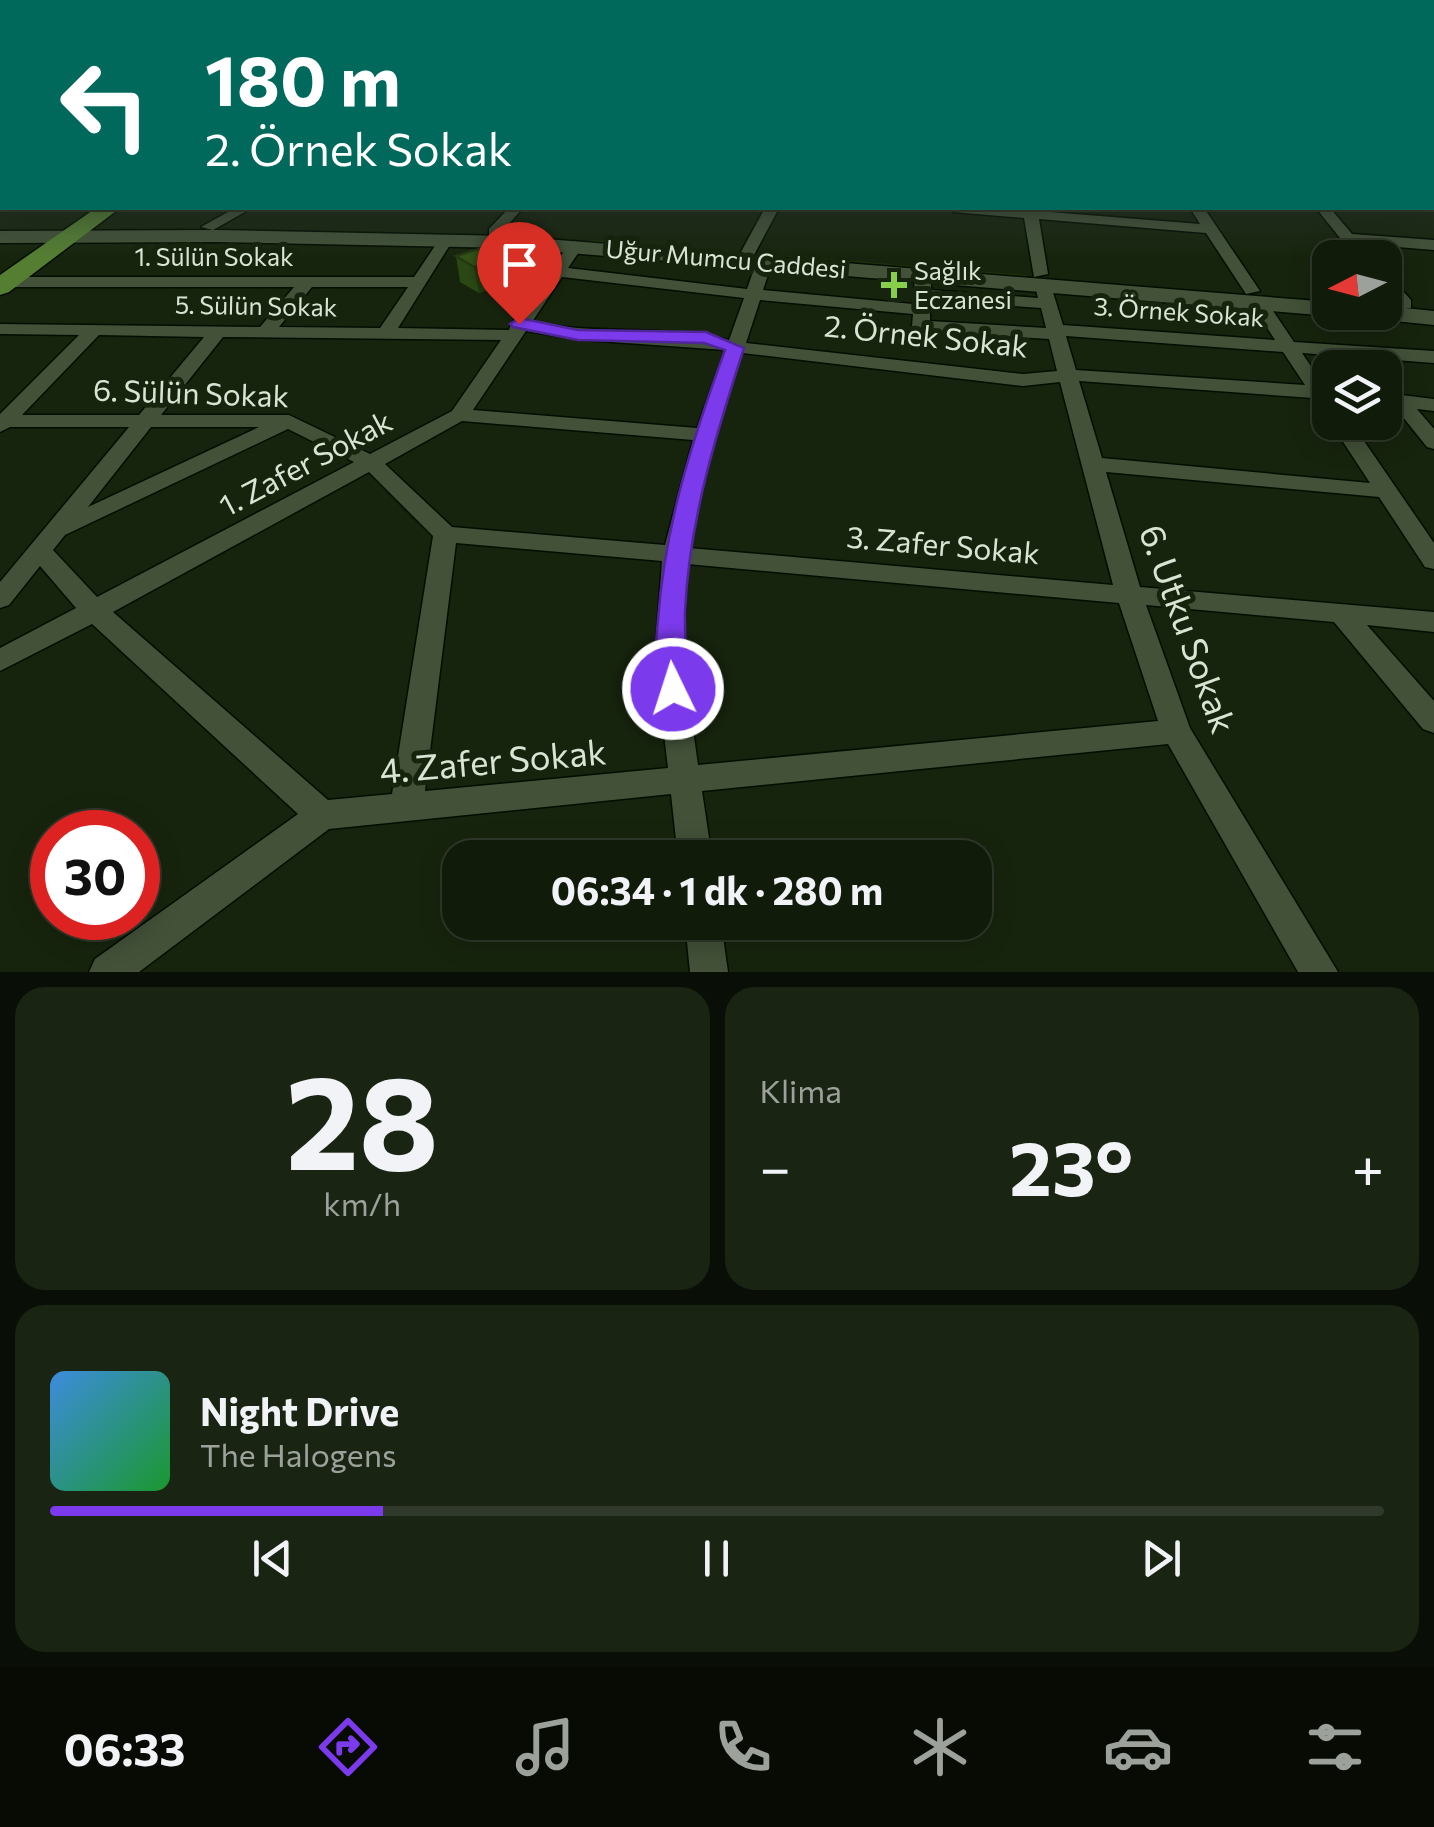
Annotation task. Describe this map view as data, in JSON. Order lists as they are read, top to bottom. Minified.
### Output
{"streets":{"street":["1. Sülün Sokak","Uğur Mumcu Caddesi","5. Sülün Sokak","3. Örnek Sokak","2. Örnek Sokak","6. Sülün Sokak","1. Zafer Sokak","3. Zafer Sokak","6. Utku Sokak","4. Zafer Sokak"]},"crossings":[["Uğur Mumcu Caddesi","3. Örnek Sokak"],["Uğur Mumcu Caddesi","1. Zafer Sokak"],["Uğur Mumcu Caddesi","6. Utku Sokak"],["5. Sülün Sokak","2. Örnek Sokak"],["5. Sülün Sokak","1. Zafer Sokak"],["3. Örnek Sokak","1. Zafer Sokak"],["3. Örnek Sokak","6. Utku Sokak"],["2. Örnek Sokak","1. Zafer Sokak"],["2. Örnek Sokak","6. Utku Sokak"],["6. Sülün Sokak","1. Zafer Sokak"],["6. Sülün Sokak","3. Zafer Sokak"],["3. Zafer Sokak","6. Utku Sokak"],["6. Utku Sokak","4. Zafer Sokak"]],"places":{"health":["Sağlık Eczanesi"]},"north":"left","page":{"turn":["180 m","2. Örnek Sokak"],"limit":"30","trip":"06:34 · 1 dk · 280 m","tile":[["28","km/h"],"Klima"],"heat":["−","23°","+"],"song":["Night Drive","The Halogens"],"tabs":"06:33"}}
